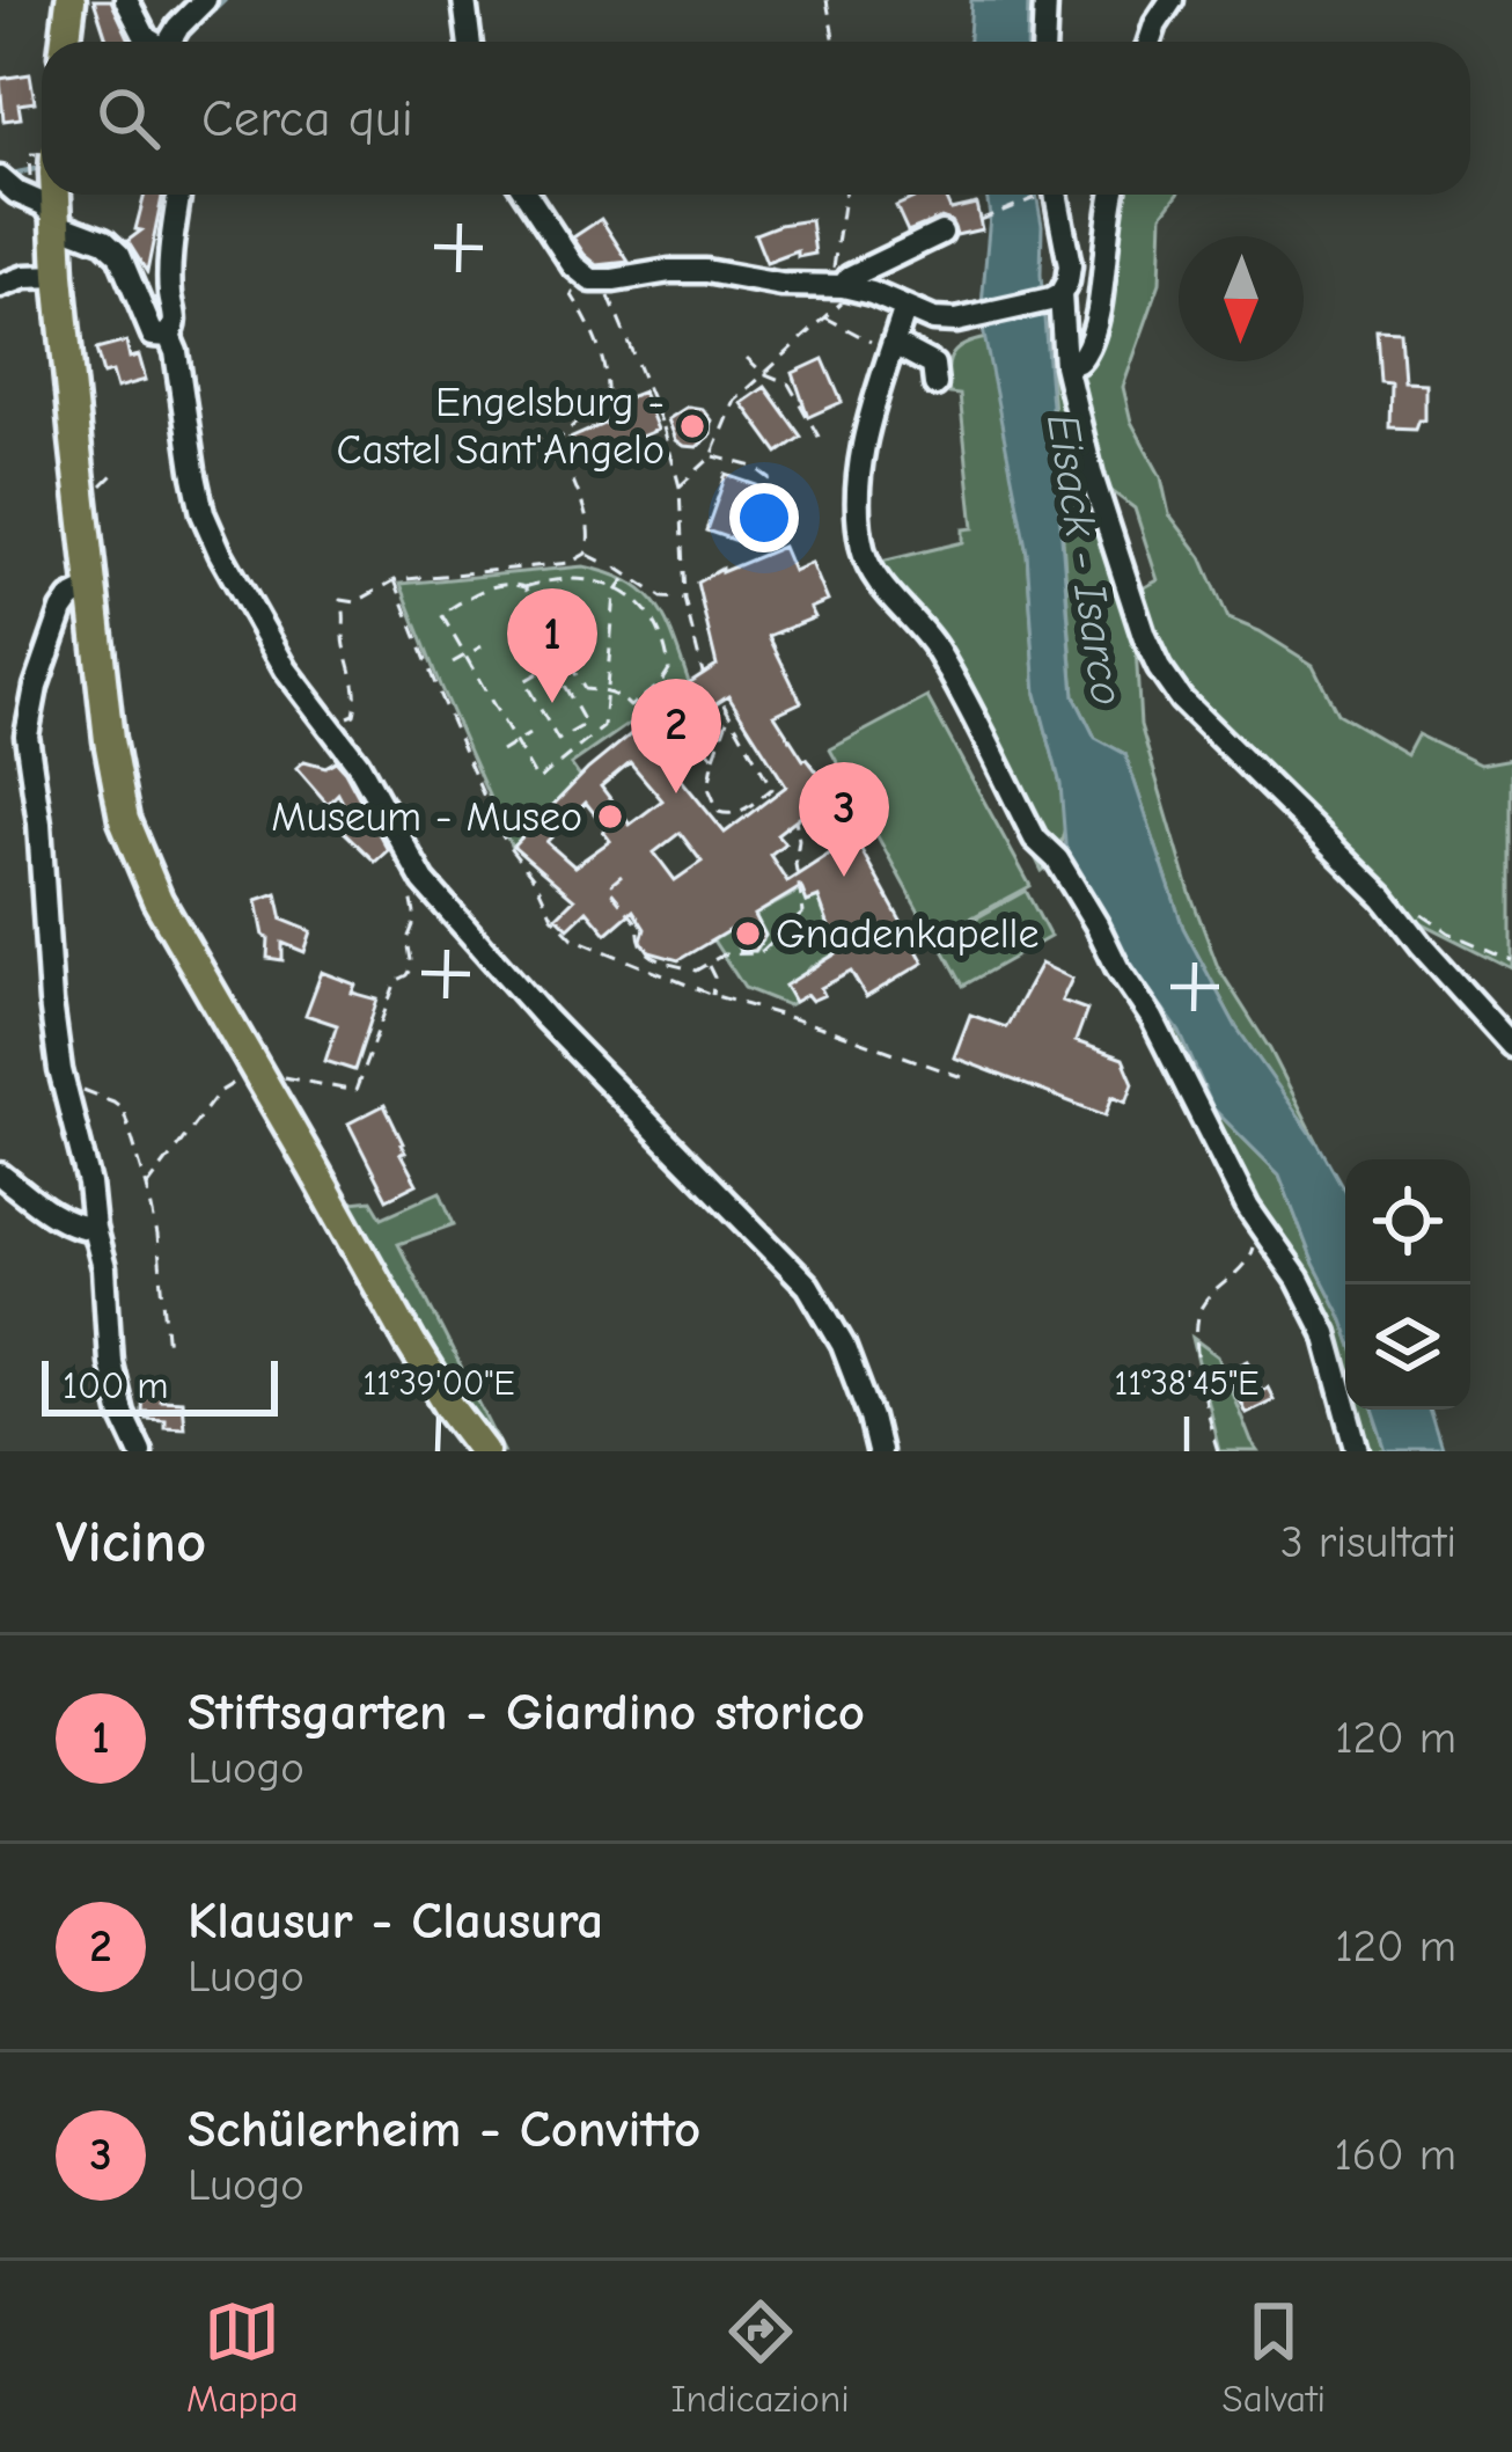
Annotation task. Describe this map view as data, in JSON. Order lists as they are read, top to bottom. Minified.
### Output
{"water":["Eisack - Isarco"],"places":["Engelsburg - Castel Sant'Angelo","Museum - Museo","Gnadenkapelle"],"scale_bar":"100 m","north":"bottom","page":{"search":"Cerca qui","pins":["1","2","3"],"scale":"100 m","heading":["Vicino","3 risultati"],"list":[{"mark":"1","name":"Stiftsgarten - Giardino storico","note":"Luogo","value":"120 m"},{"mark":"2","name":"Klausur - Clausura","note":"Luogo","value":"120 m"},{"mark":"3","name":"Schülerheim - Convitto","note":"Luogo","value":"160 m"}],"nav":["Mappa","Indicazioni","Salvati"]},"coordinates":["11°39'00\"E","11°38'45\"E"]}
